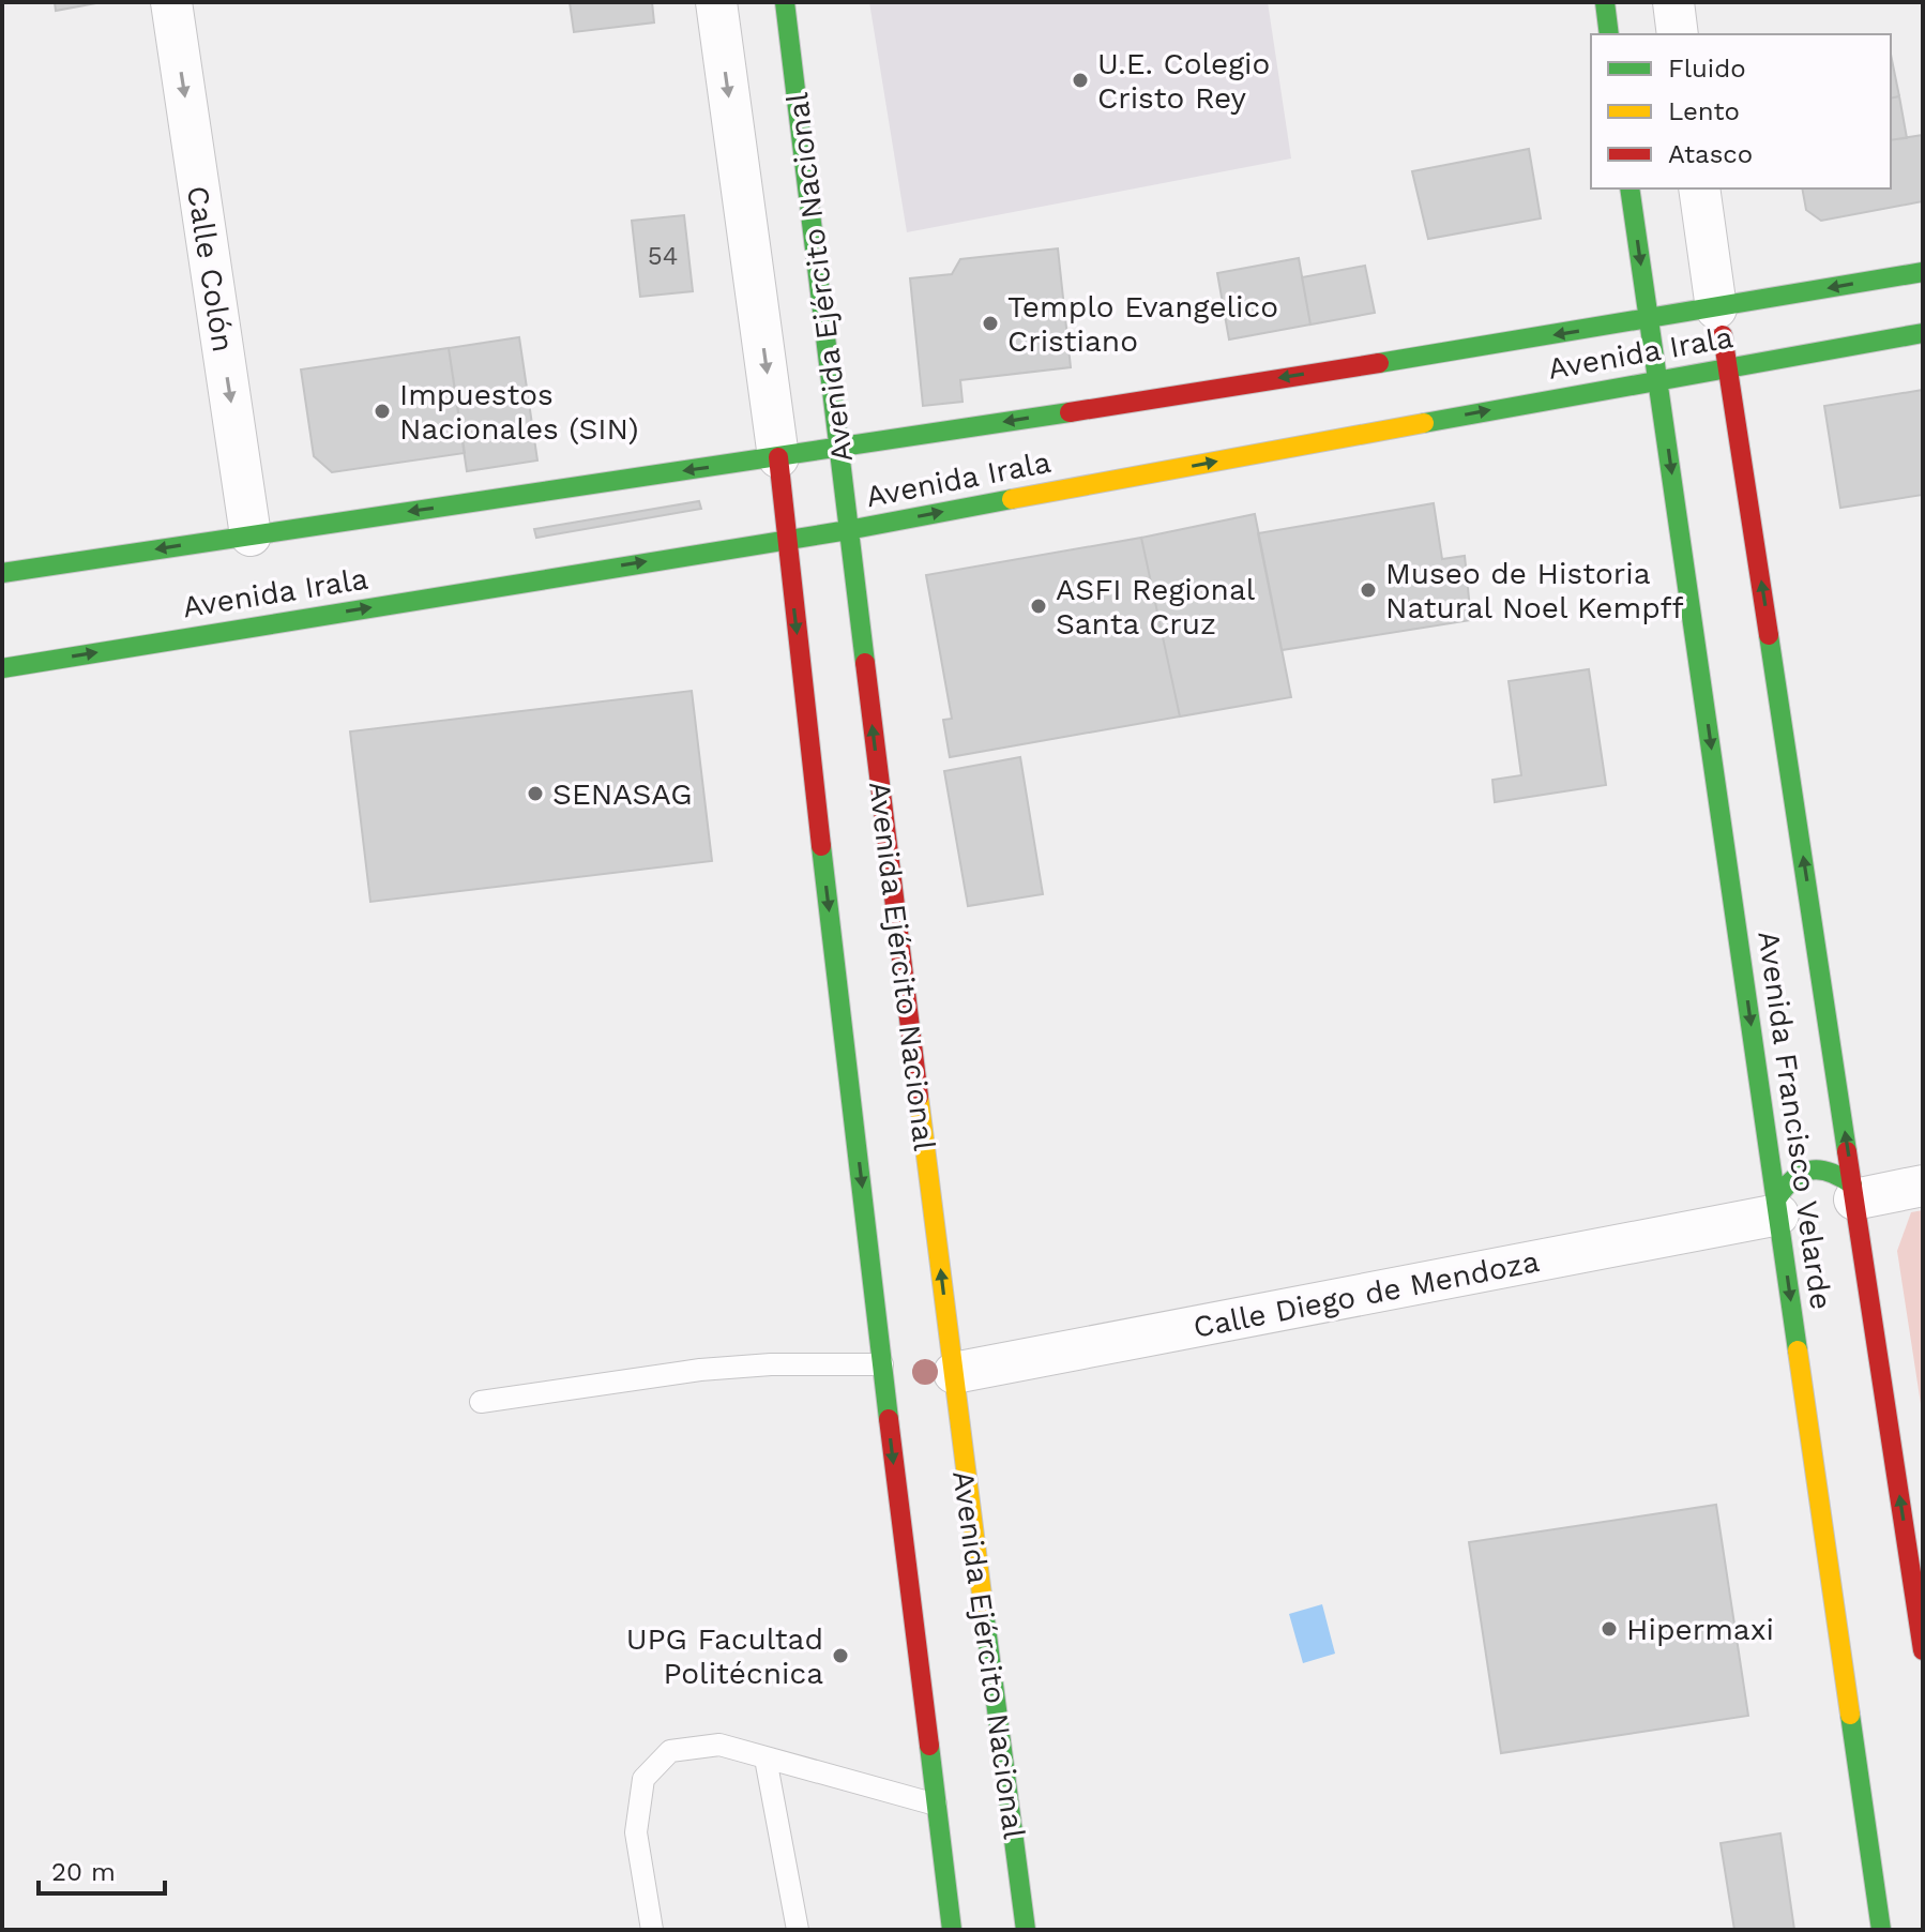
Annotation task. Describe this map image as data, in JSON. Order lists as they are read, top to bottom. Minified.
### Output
{"streets":{"main road":["Avenida Ejército Nacional","Avenida Irala","Avenida Francisco Velarde"],"street":["Calle Colón","Calle Diego de Mendoza"]},"crossings":[["Calle Colón","Avenida Irala"],["Avenida Ejército Nacional","Avenida Irala"],["Avenida Ejército Nacional","Calle Diego de Mendoza"],["Avenida Irala","Avenida Francisco Velarde"],["Avenida Francisco Velarde","Calle Diego de Mendoza"]],"one_way":["Calle Colón"],"places":["U.E. Colegio Cristo Rey","Templo Evangelico Cristiano","Impuestos Nacionales (SIN)","Museo de Historia Natural Noel Kempff","ASFI Regional Santa Cruz","SENASAG","Hipermaxi","UPG Facultad Politécnica"],"house_numbers":["54"],"legend":["Fluido","Lento","Atasco"],"scale_bar":"20 m"}
